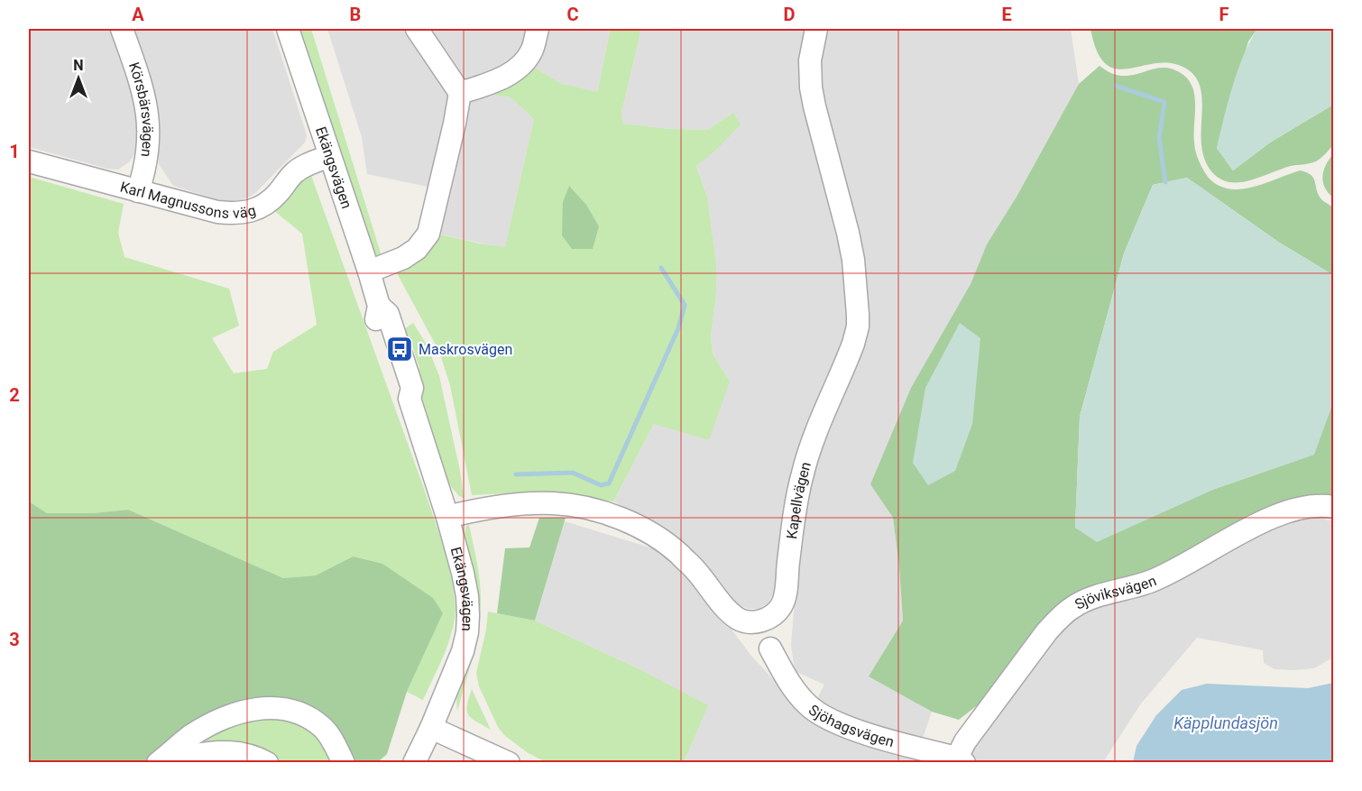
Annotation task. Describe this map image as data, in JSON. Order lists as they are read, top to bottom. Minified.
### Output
{"streets":{"street":["Körsbärsvägen","Ekängsvägen","Karl Magnussons väg","Kapellvägen","Sjöviksvägen","Sjöhagsvägen"]},"crossings":[["Körsbärsvägen","Karl Magnussons väg"],["Ekängsvägen","Karl Magnussons väg"],["Ekängsvägen","Kapellvägen"],["Sjöviksvägen","Sjöhagsvägen"]],"water":["Käpplundasjön"],"places":{"bus stop":["Maskrosvägen"]},"north":"top","grid":{"columns":["A","B","C","D","E","F"],"rows":["1","2","3"]}}
